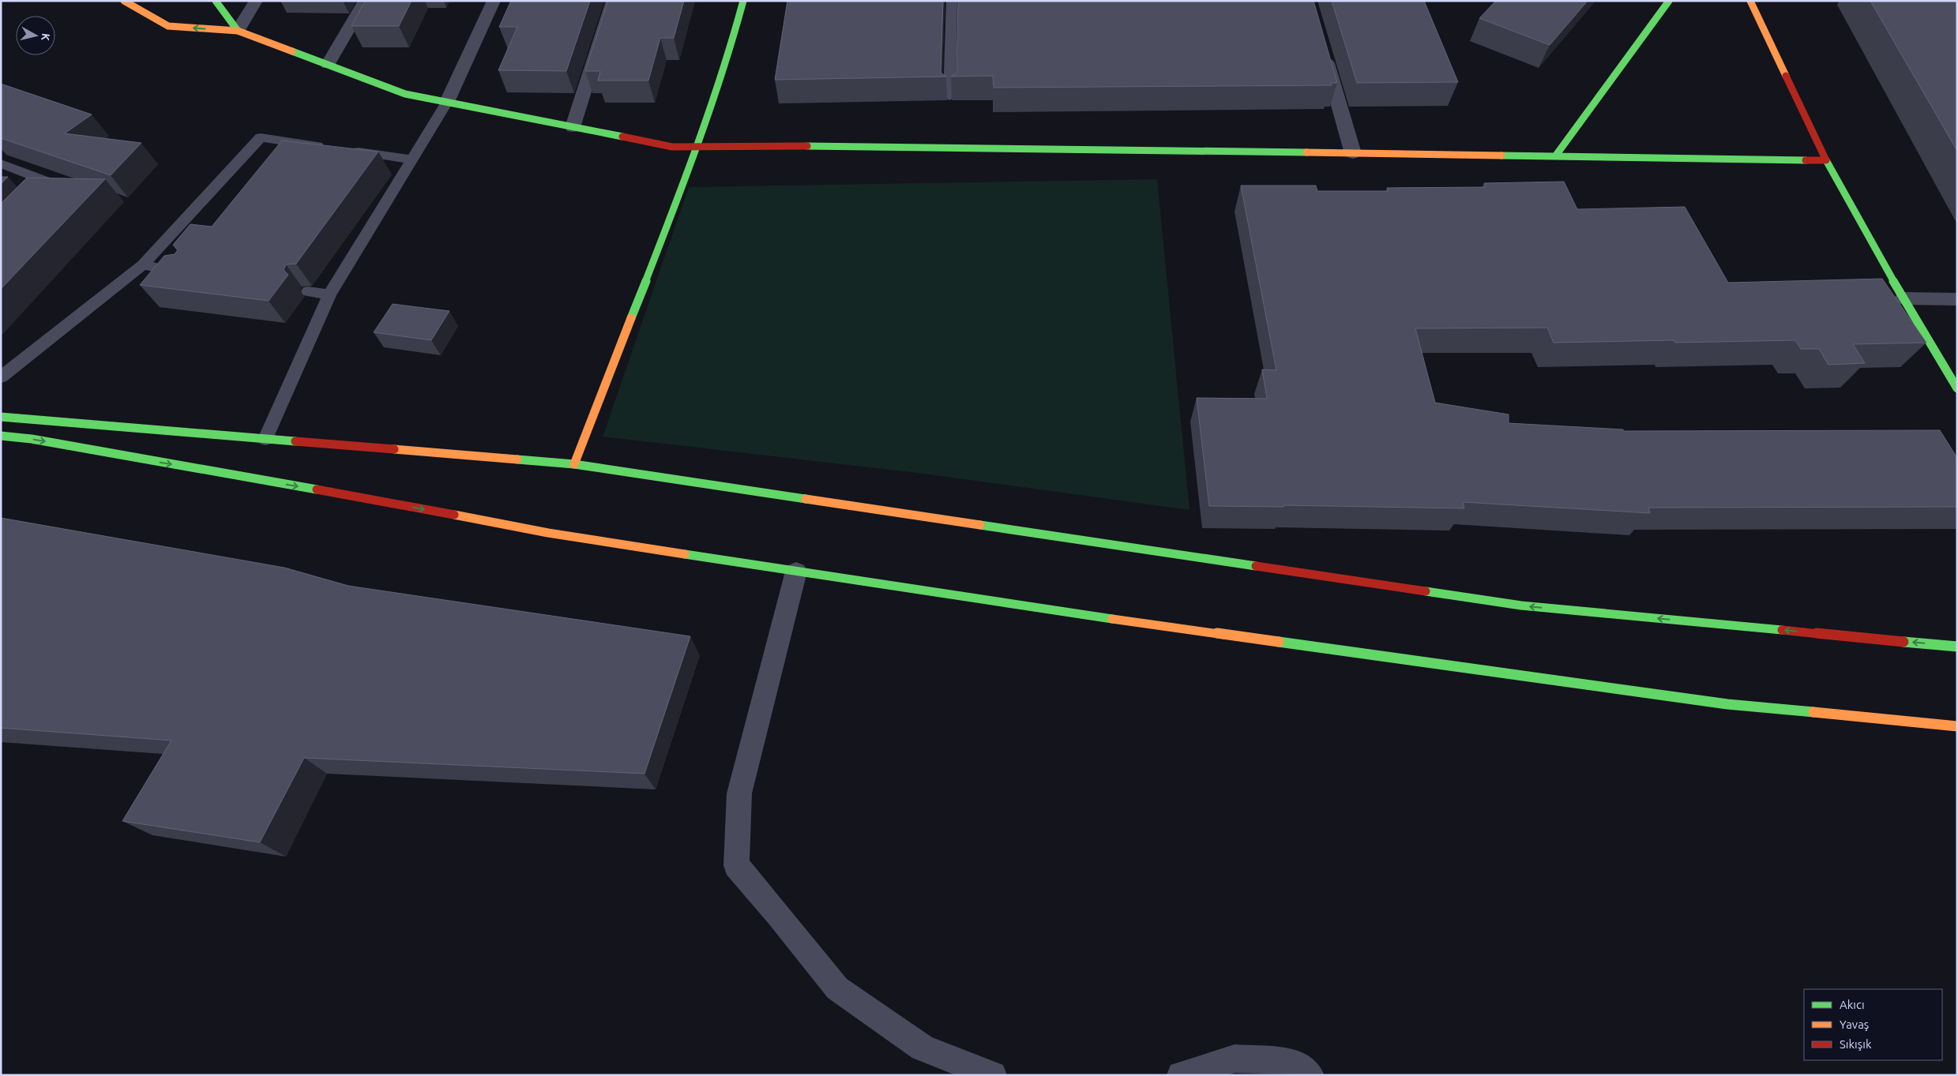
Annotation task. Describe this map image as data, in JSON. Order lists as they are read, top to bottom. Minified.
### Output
{"legend":["Akıcı","Yavaş","Sıkışık"],"north":"right"}
